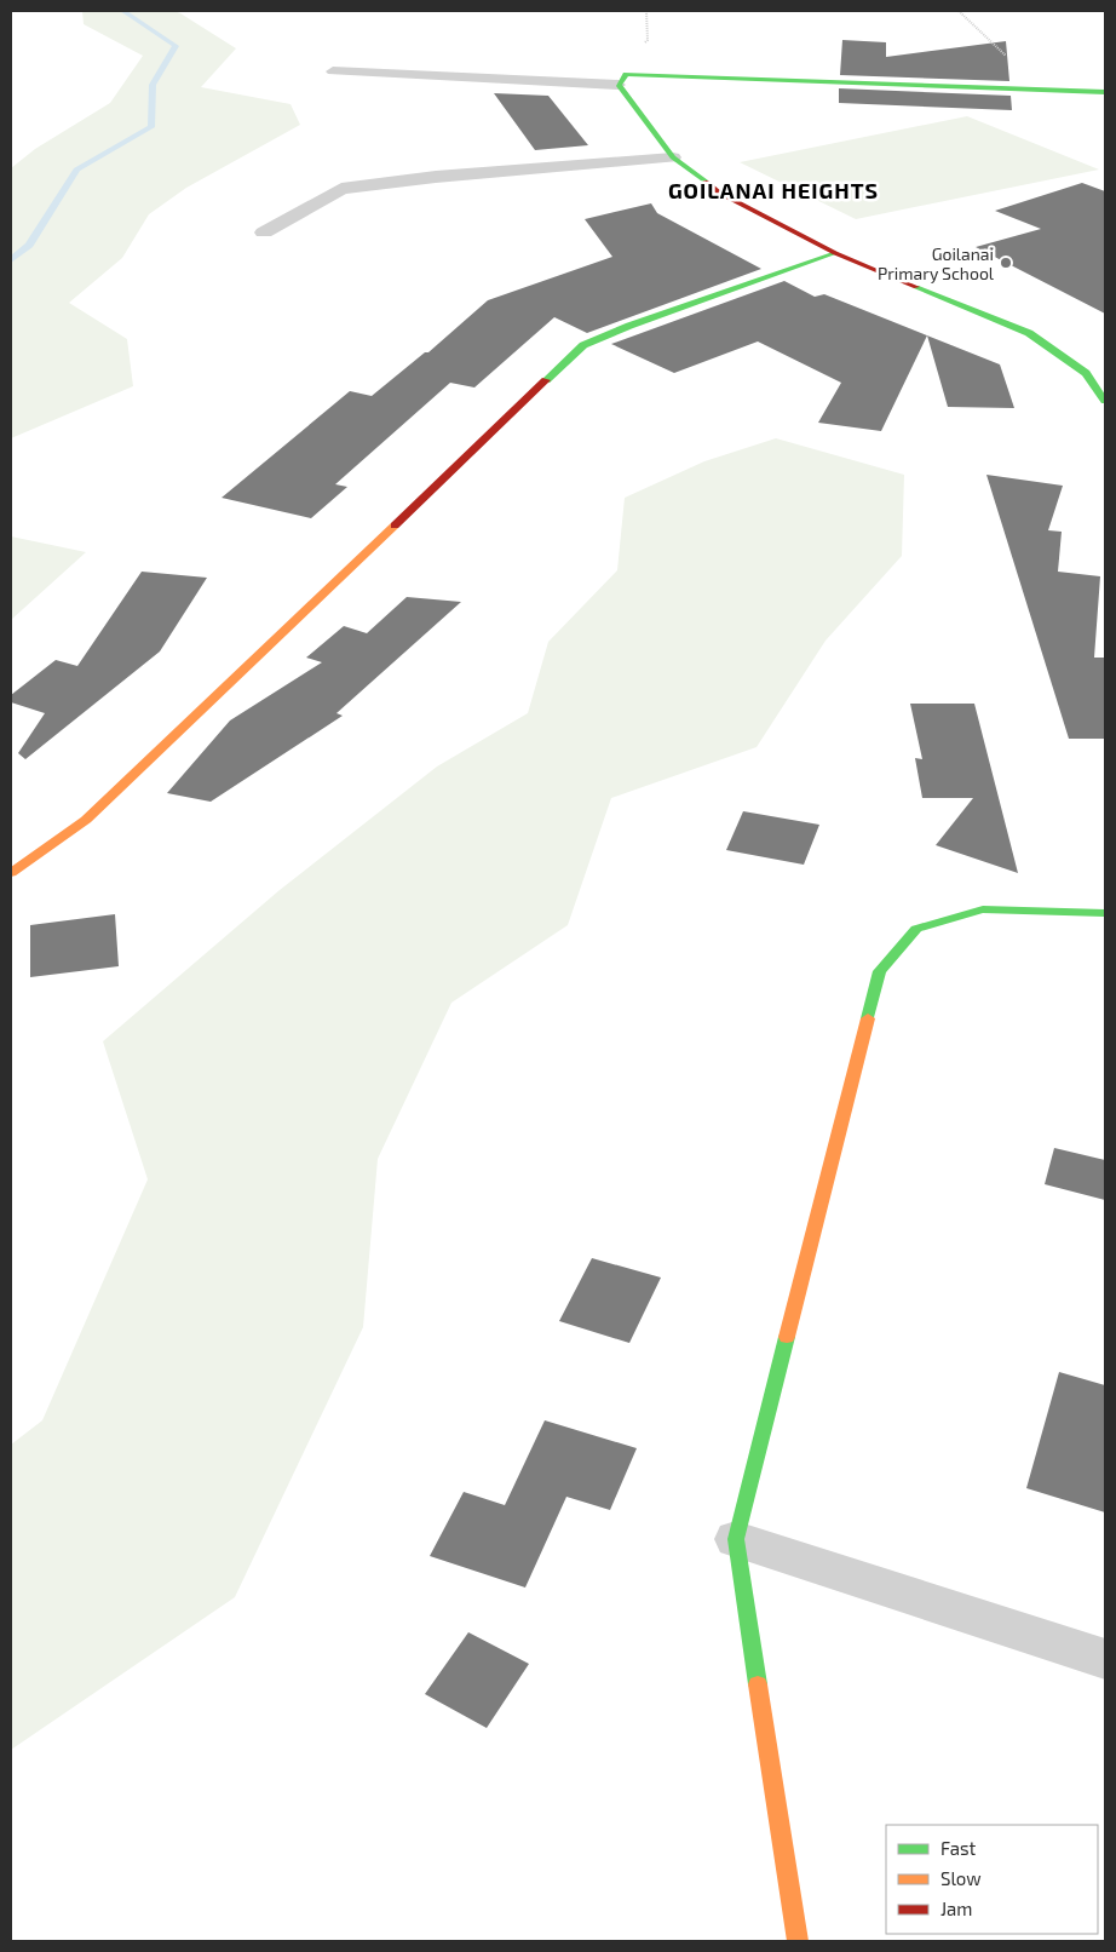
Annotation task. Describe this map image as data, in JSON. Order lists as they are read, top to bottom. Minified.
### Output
{"districts":["GOILANAI HEIGHTS"],"places":["Goilanai Primary School"],"legend":["Fast","Slow","Jam"]}
